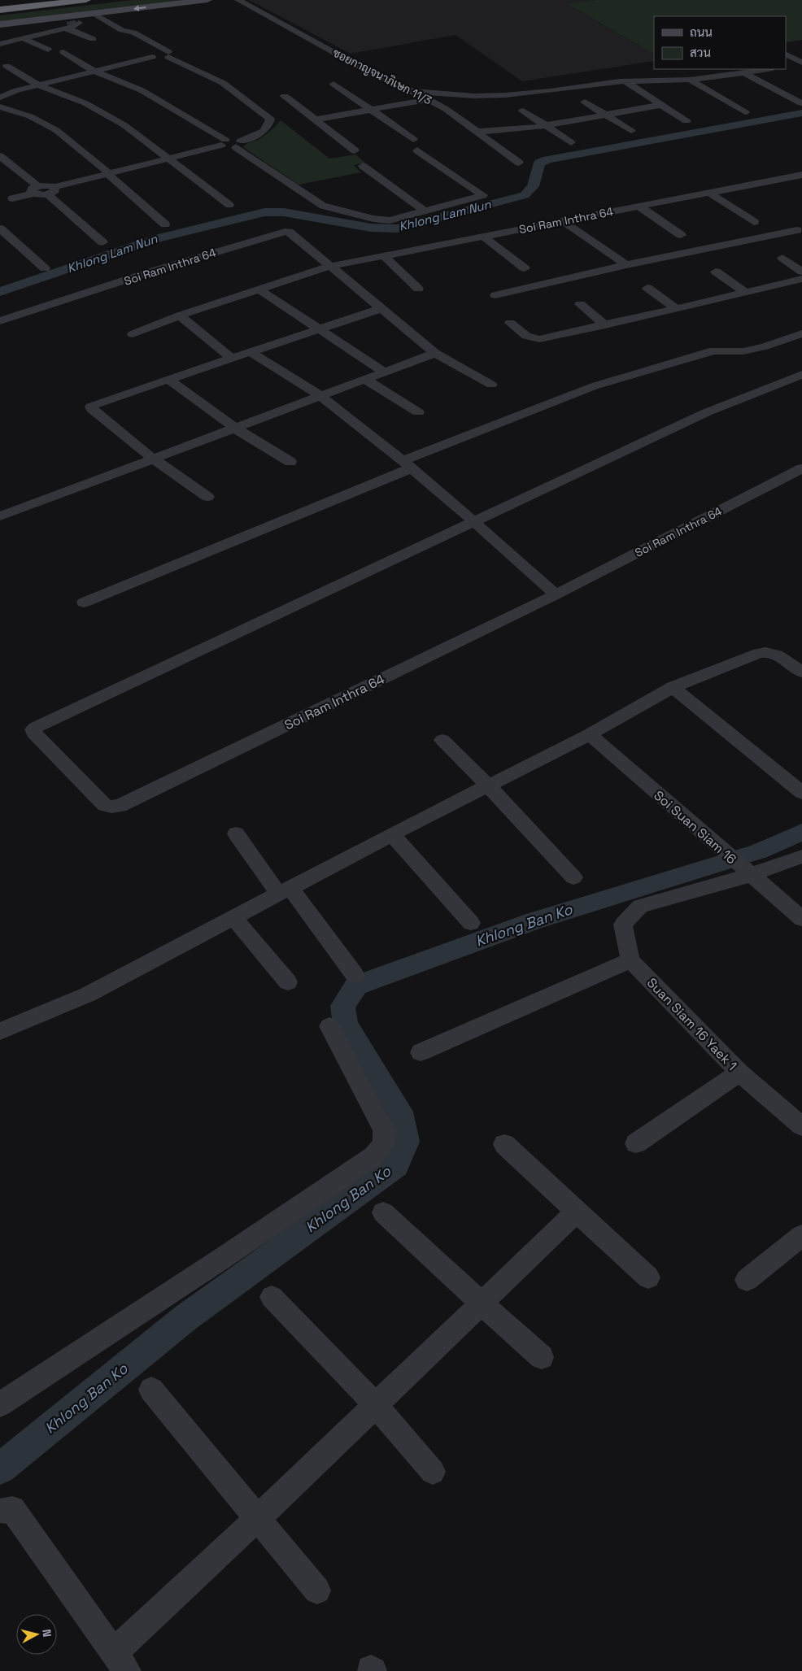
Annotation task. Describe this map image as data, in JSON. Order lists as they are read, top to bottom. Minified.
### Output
{"streets":{"street":["ซอยกาญจนาภิเษก 11/3","Soi Ram Inthra 64","Soi Suan Siam 16","Suan Siam 16 Yaek 1"]},"water":["Khlong Lam Nun","Khlong Ban Ko"],"legend":["ถนน","สวน"],"north":"right"}
